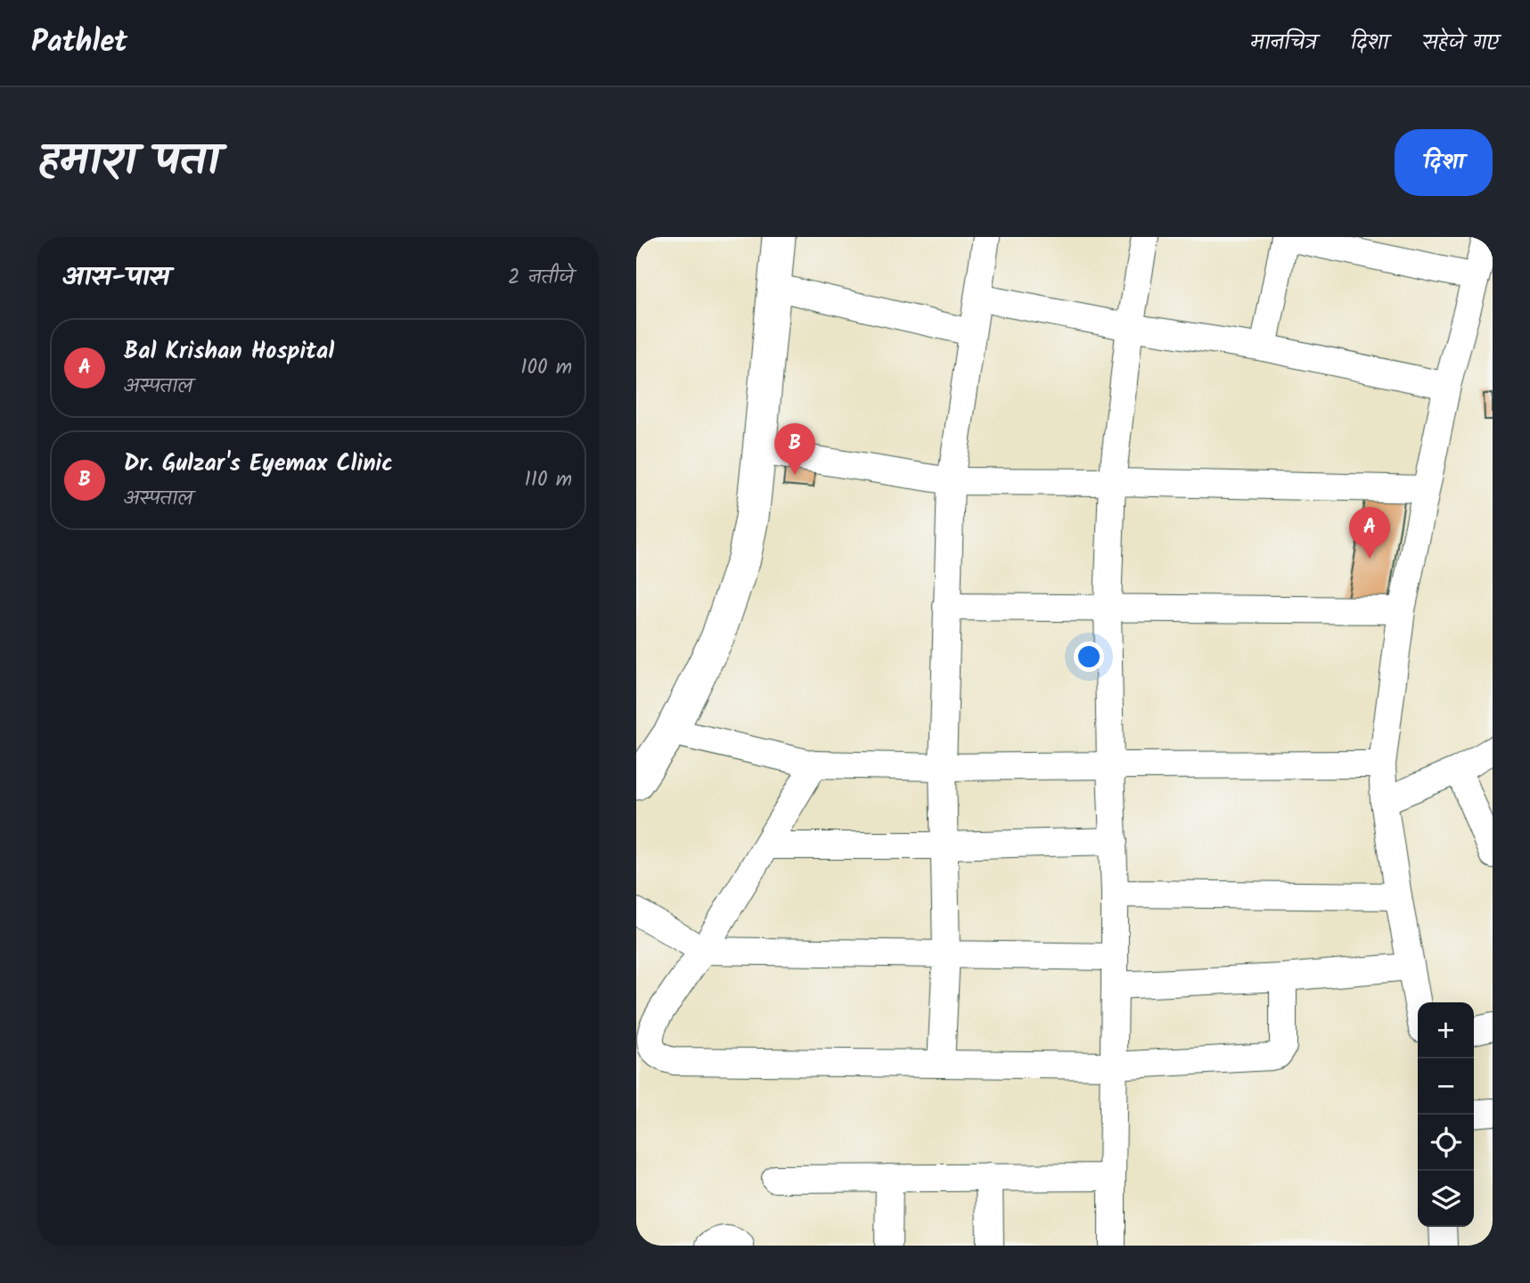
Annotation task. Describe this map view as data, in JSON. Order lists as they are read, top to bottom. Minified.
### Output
{"page":{"header":"Pathlet","nav":["मानचित्र","दिशा","सहेजे गए"],"title":"हमारा पता","buttons":"दिशा","heading":["आस-पास","2 नतीजे"],"list":[{"mark":"A","name":"Bal Krishan Hospital","note":"अस्पताल","value":"100 m"},{"mark":"B","name":"Dr. Gulzar's Eyemax Clinic","note":"अस्पताल","value":"110 m"}],"pins":["B","A"],"map_buttons":["+","−"]}}
